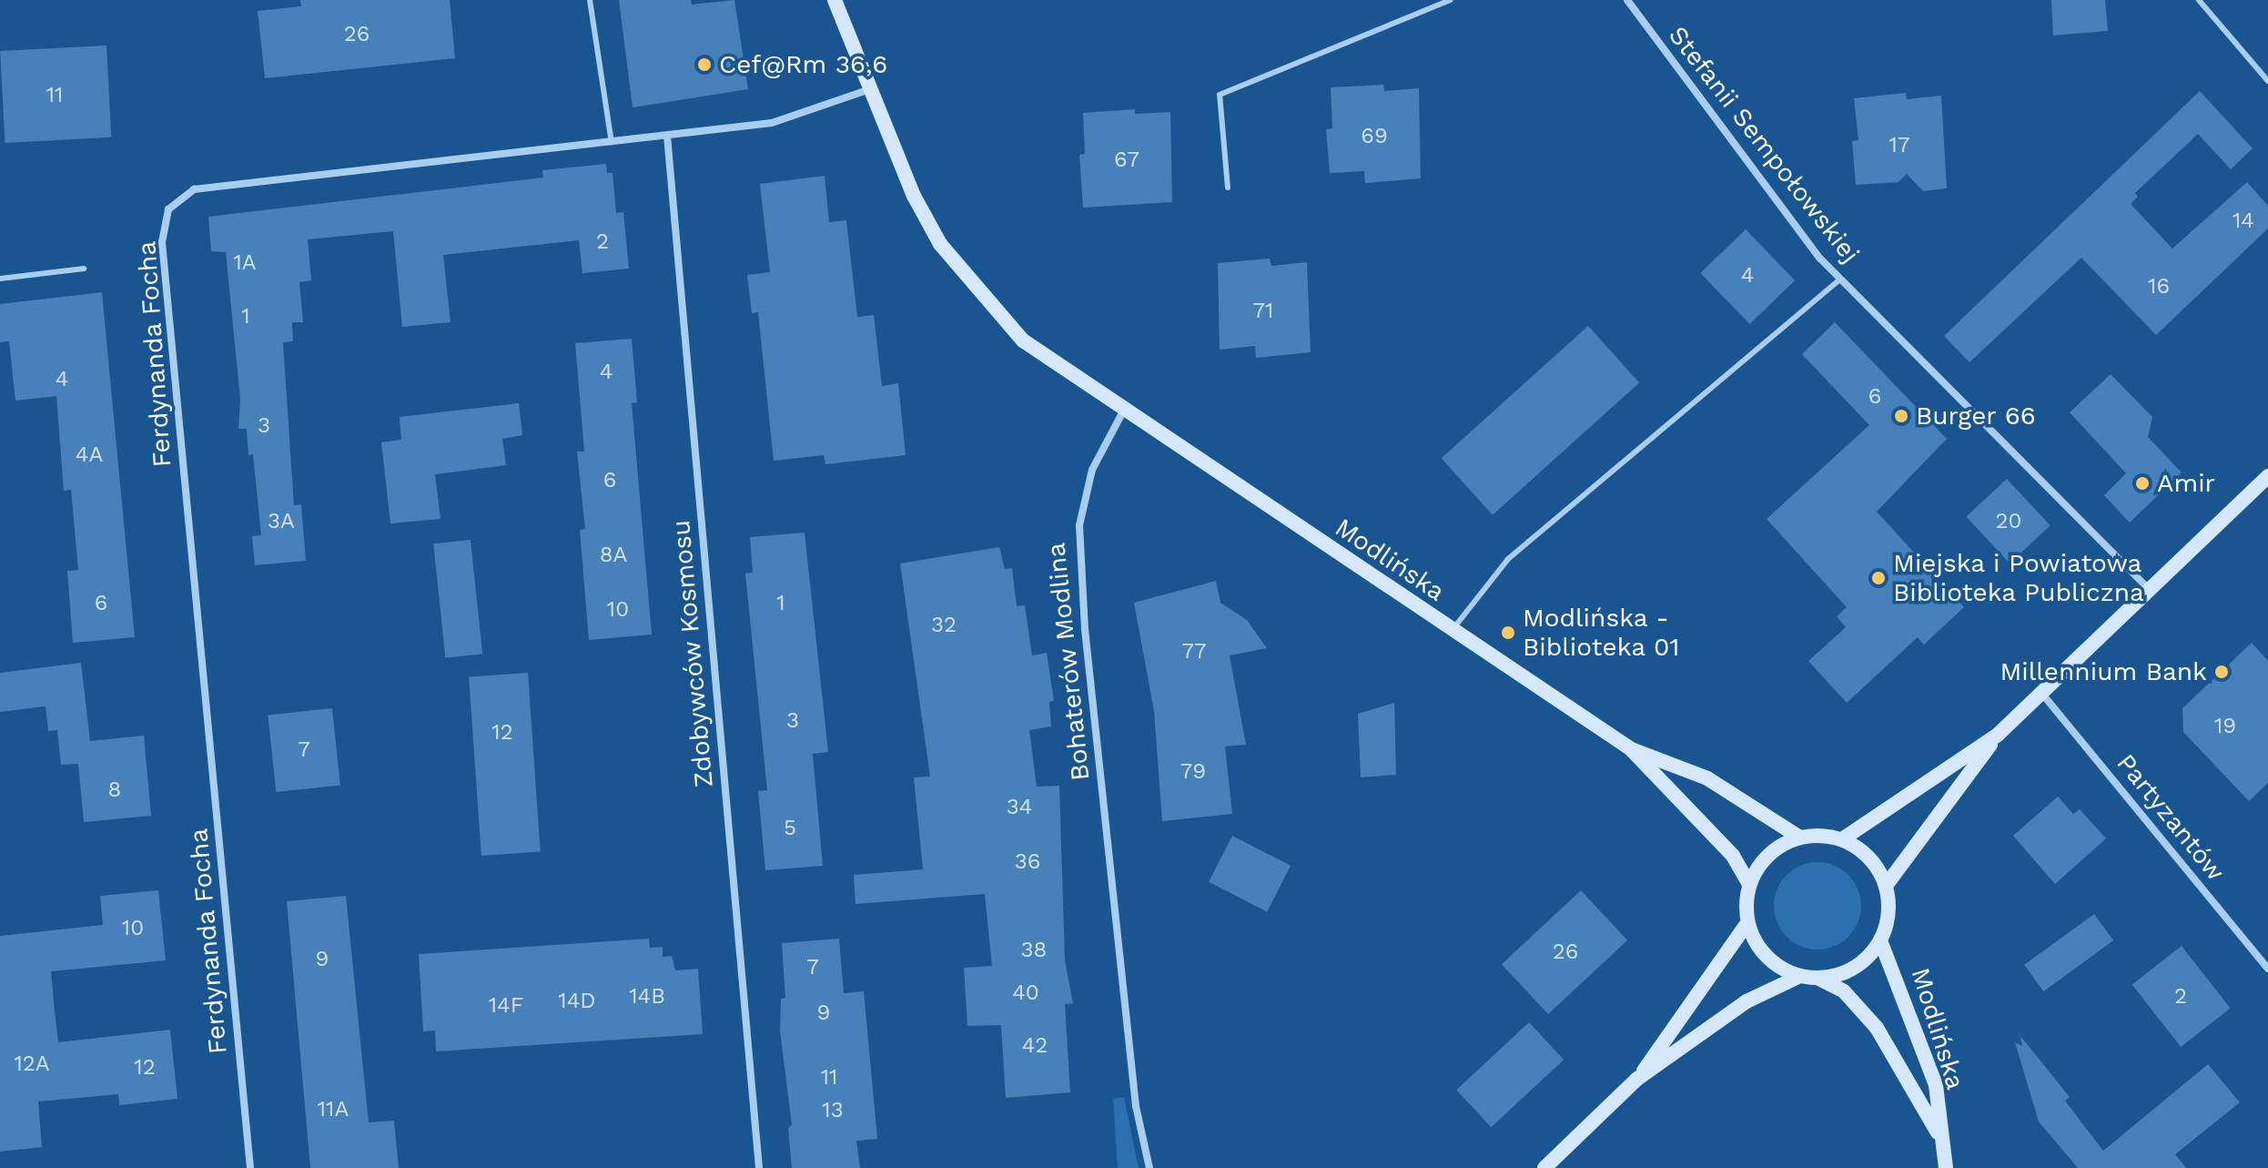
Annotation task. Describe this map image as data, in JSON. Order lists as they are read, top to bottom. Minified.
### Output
{"streets":{"main road":["Modlińska"],"street":["Stefanii Sempołowskiej","Ferdynanda Focha","Zdobywców Kosmosu","Bohaterów Modlina","Partyzantów"]},"crossings":[["Ferdynanda Focha","Zdobywców Kosmosu"],["Modlińska","Bohaterów Modlina"]],"places":["Cef@Rm 36,6","Burger 66","Amir","Miejska i Powiatowa Biblioteka Publiczna","Modlińska - Biblioteka 01","Millennium Bank"],"house_numbers":["26","11","69","17","67","14","2","1A","4","16","71","1","4","4","6","3","4A","6","3A","20","8A","6","1","10","32","77","3","19","12","7","79","8","34","5","36","10","38","26","9","7","40","14B","2","14D","14F","9","42","12A","12","11","11A","13"]}
